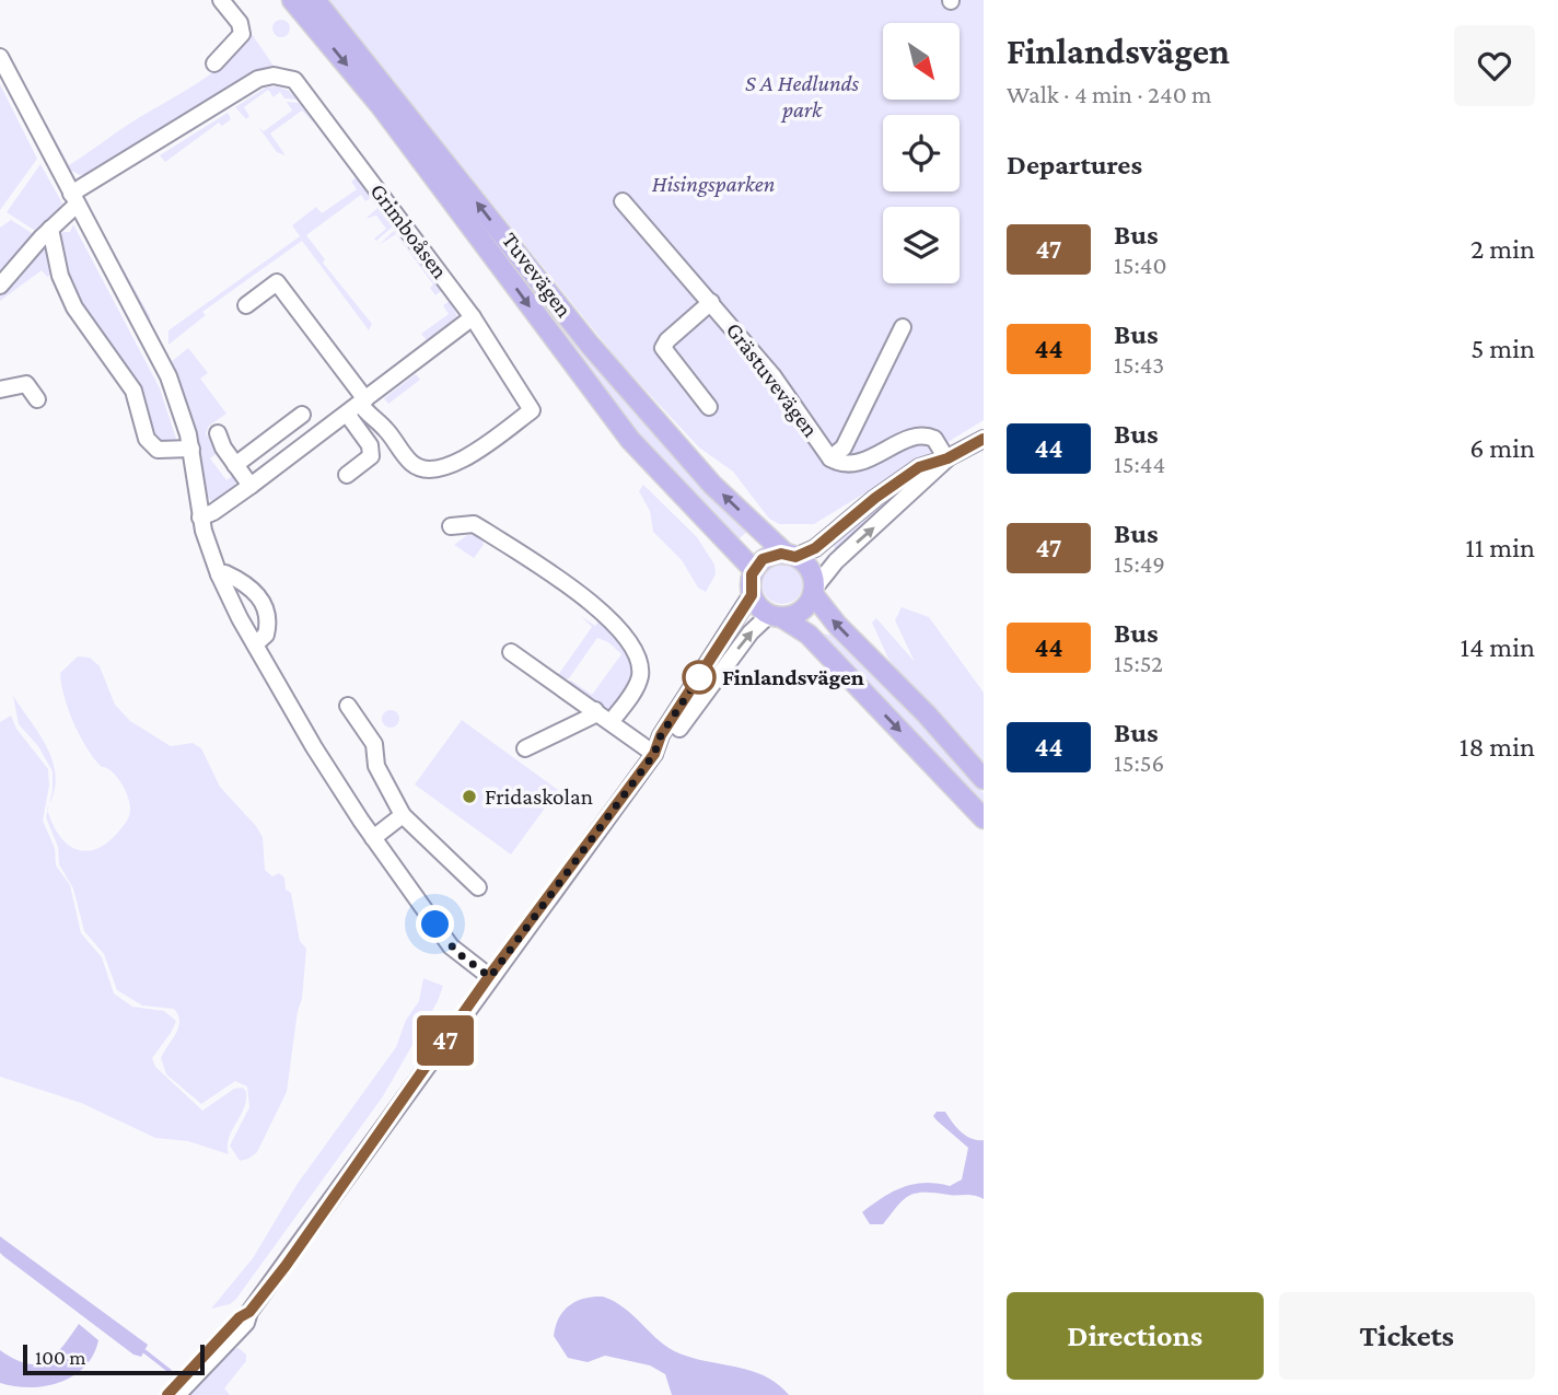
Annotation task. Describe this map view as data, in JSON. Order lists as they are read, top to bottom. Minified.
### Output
{"streets":{"main road":["Tuvevägen"],"street":["Grimboåsen","Grästuvevägen"]},"parks":["S A Hedlunds park","Hisingsparken"],"places":["Finlandsvägen","Fridaskolan"],"lines":["bus line 47"],"scale_bar":"100 m","north":"bottom right","page":{"on_map":"47","heading":[["Finlandsvägen","Walk · 4 min · 240 m"],"Departures"],"list":[{"mark":"47","name":"Bus","note":"15:40","value":"2 min"},{"mark":"44","name":"Bus","note":"15:43","value":"5 min"},{"mark":"44","name":"Bus","note":"15:44","value":"6 min"},{"mark":"47","name":"Bus","note":"15:49","value":"11 min"},{"mark":"44","name":"Bus","note":"15:52","value":"14 min"},{"mark":"44","name":"Bus","note":"15:56","value":"18 min"}],"buttons":["Directions","Tickets"],"scale":"100 m"}}
